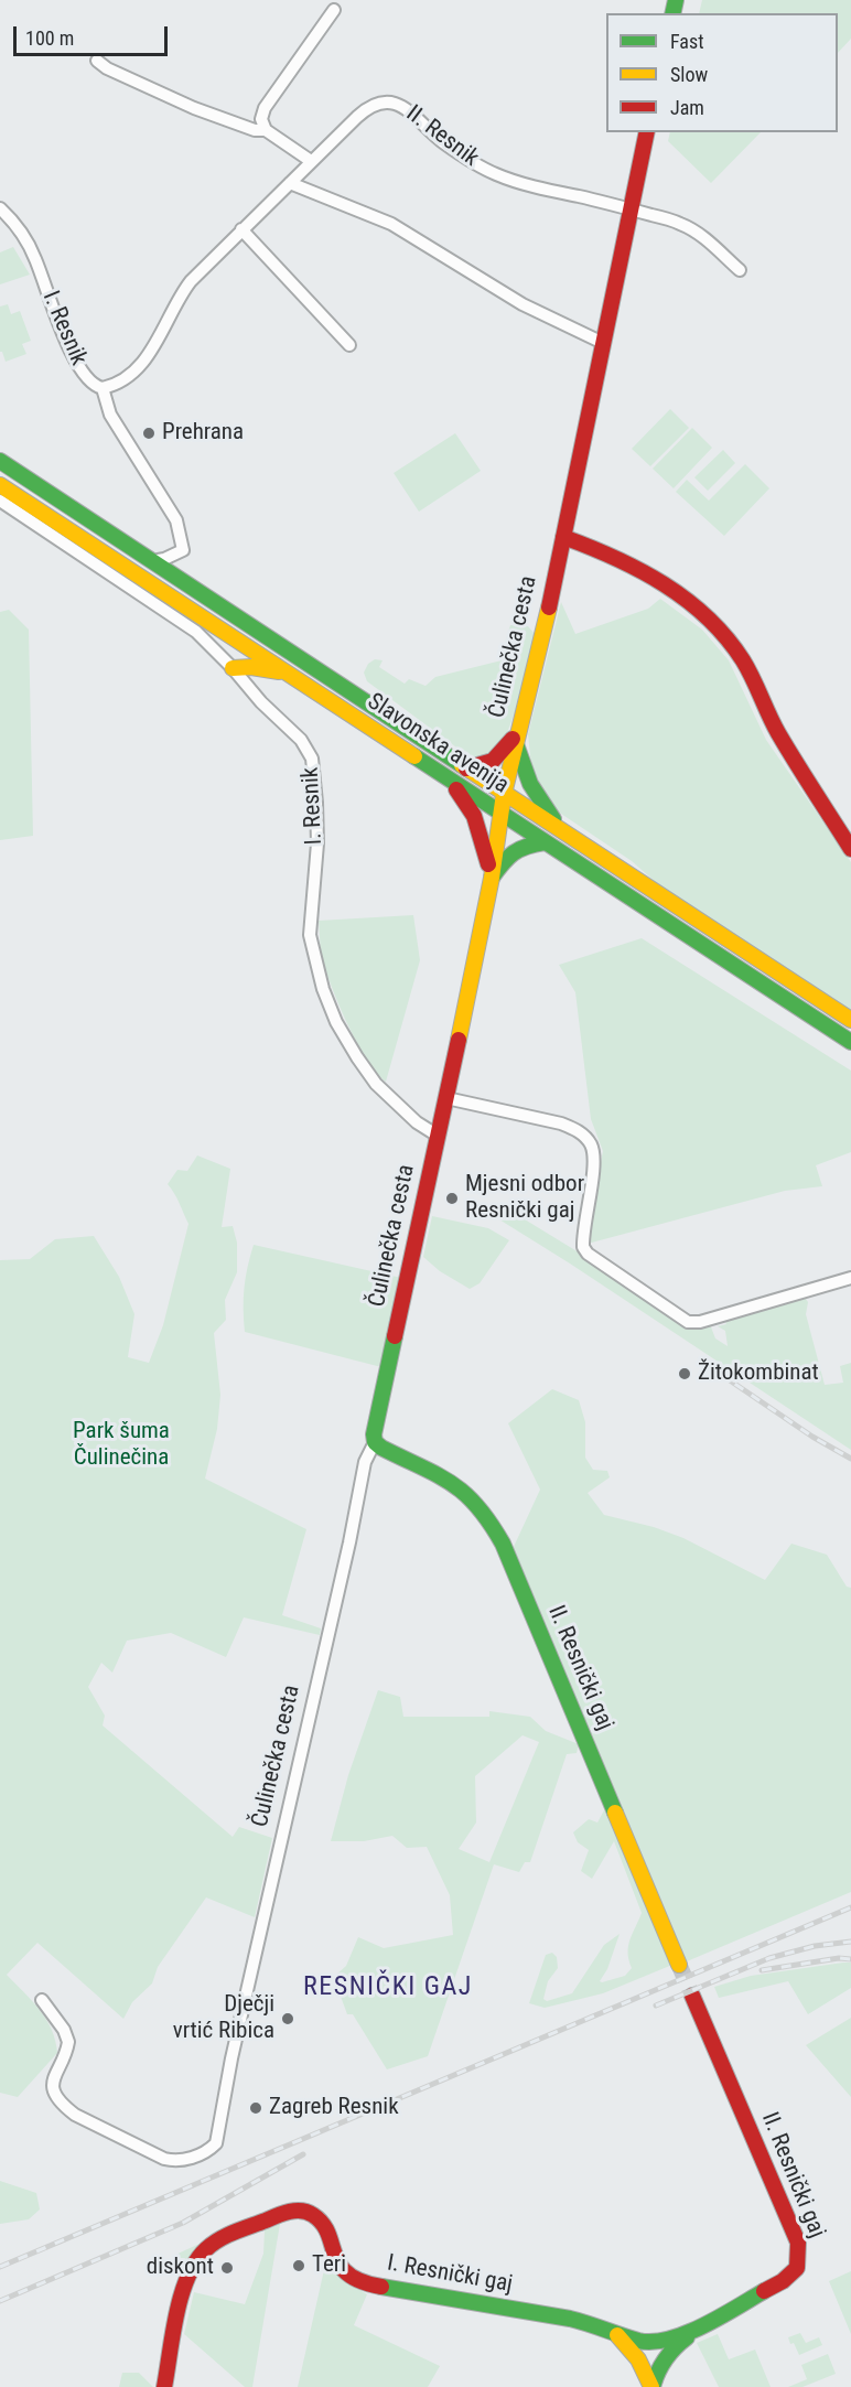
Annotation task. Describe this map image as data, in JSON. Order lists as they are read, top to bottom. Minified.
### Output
{"streets":{"street":["II. Resnik","I. Resnik","Čulinečka cesta","Slavonska avenija","II. Resnički gaj","I. Resnički gaj"]},"crossings":[["II. Resnik","I. Resnik"],["II. Resnik","Čulinečka cesta"],["I. Resnik","Čulinečka cesta"],["I. Resnik","Slavonska avenija"],["Čulinečka cesta","Slavonska avenija"],["Čulinečka cesta","II. Resnički gaj"],["II. Resnički gaj","I. Resnički gaj"]],"districts":["RESNIČKI GAJ"],"parks":["Park šuma Čulinečina"],"places":["Prehrana","Mjesni odbor Resnički gaj","Žitokombinat","Dječji vrtić Ribica","Zagreb Resnik","Teri","diskont"],"legend":["Fast","Slow","Jam"],"scale_bar":"100 m"}
